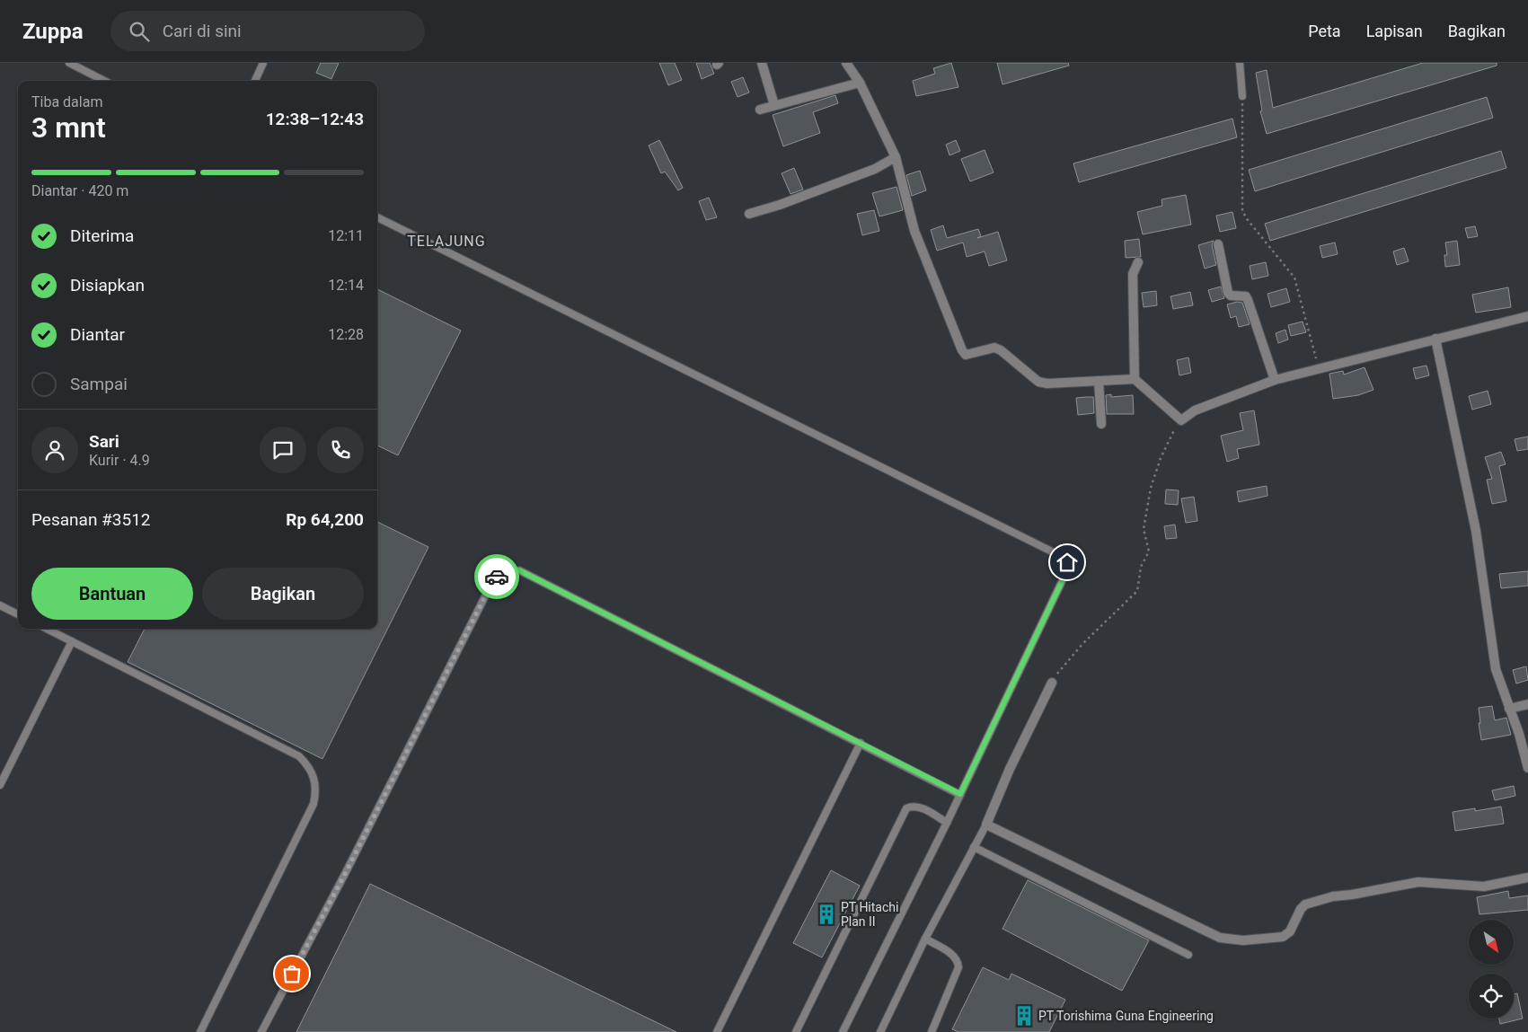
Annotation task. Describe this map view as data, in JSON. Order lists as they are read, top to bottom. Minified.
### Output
{"districts":["TELAJUNG"],"places":{"building":["PT Hitachi Plan II","PT Torishima Guna Engineering"]},"north":"bottom right","page":{"header":"Zuppa","search":"Cari di sini","nav":["Peta","Lapisan","Bagikan"],"heading":["3 mnt","Tiba dalam","12:38–12:43"],"panel":["Sari","Kurir · 4.9","Pesanan #3512","Rp 64,200"],"bar":"Diantar · 420 m","list":[["Diterima","12:11"],["Disiapkan","12:14"],["Diantar","12:28"],"Sampai"],"buttons":["Bantuan","Bagikan"]}}
